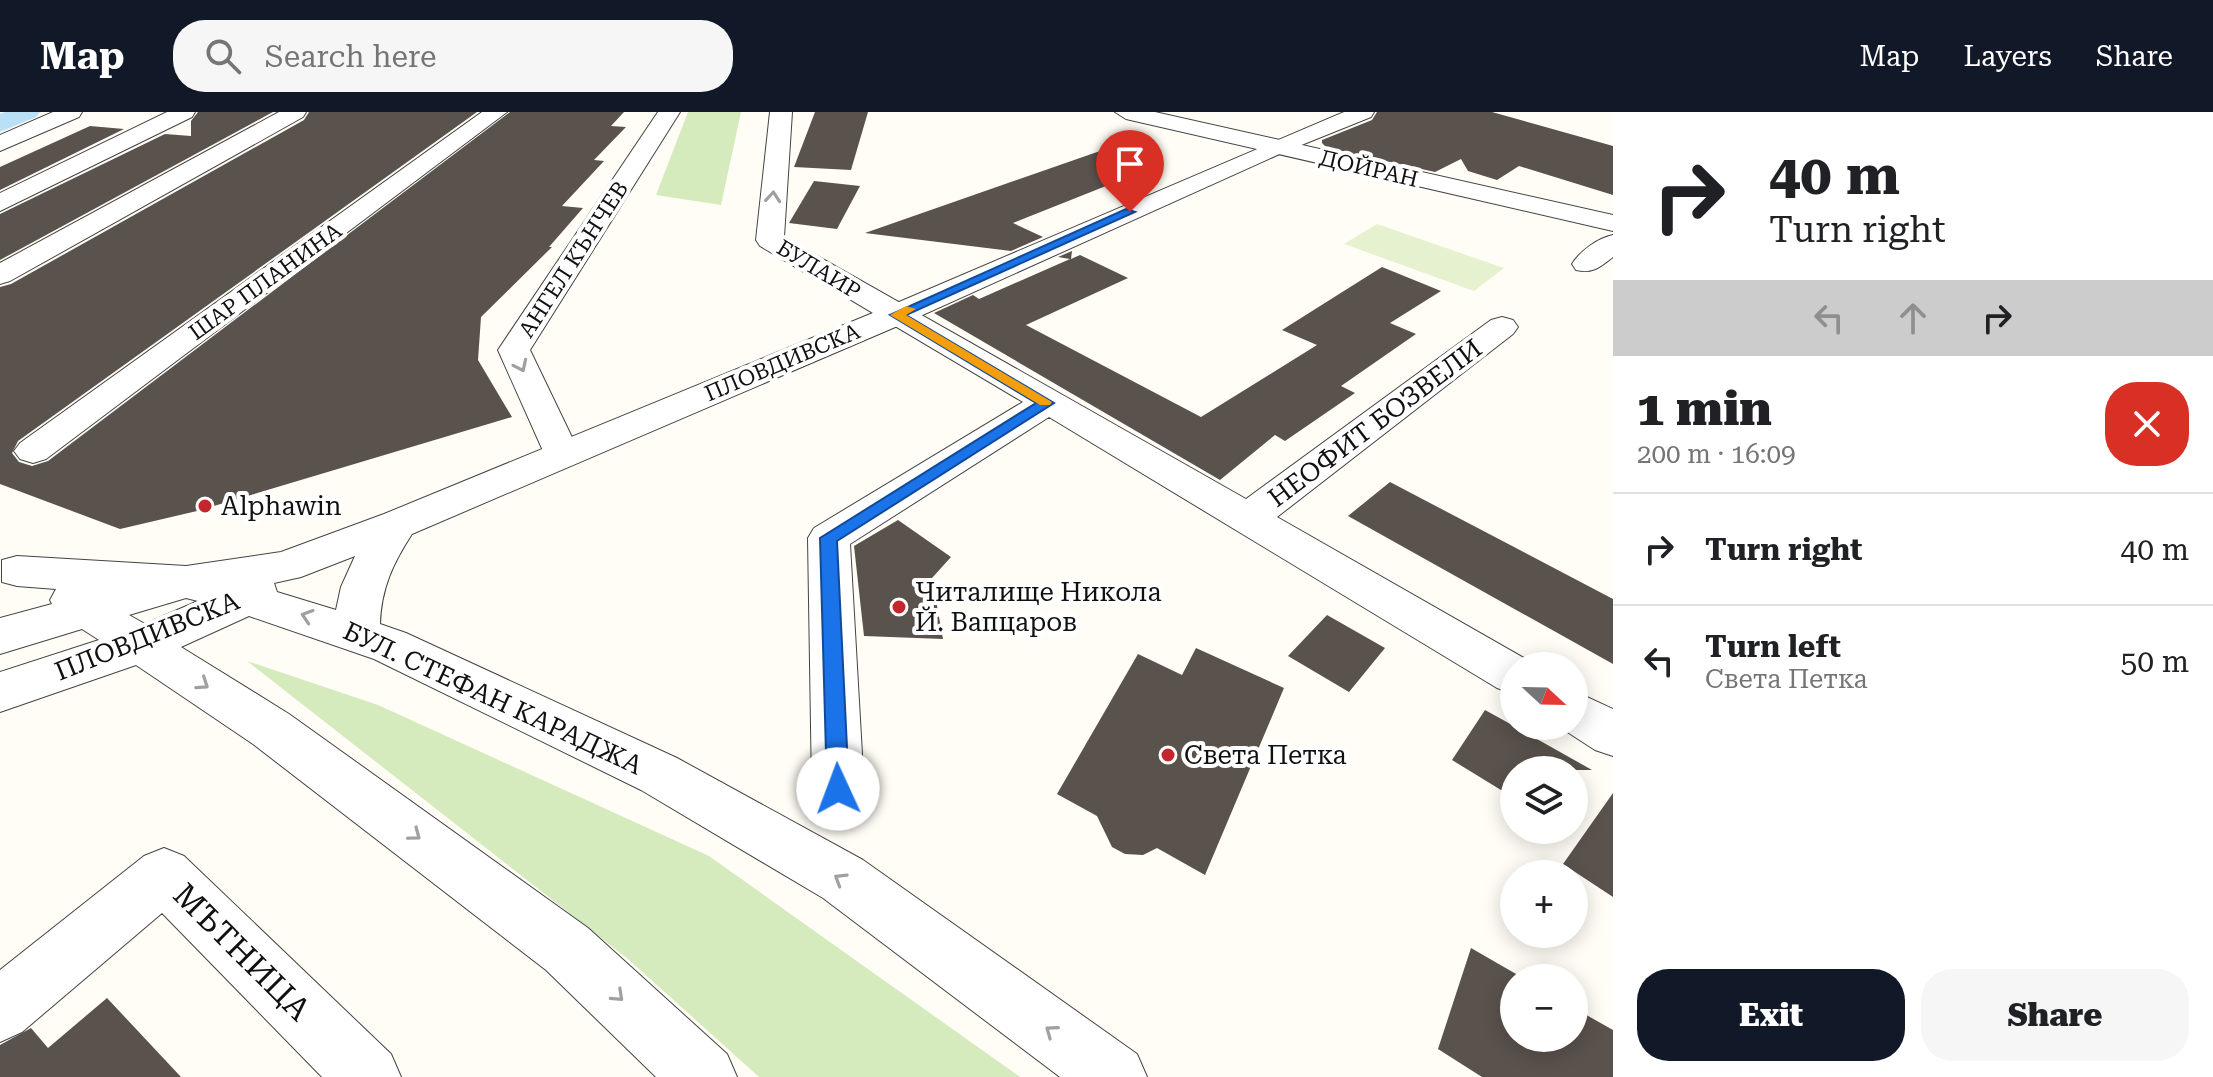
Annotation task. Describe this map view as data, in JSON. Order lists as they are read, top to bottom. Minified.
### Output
{"streets":{"street":["ДОЙРАН","АНГЕЛ КЪНЧЕВ","БУЛАИР","ШАР ПЛАНИНА","ПЛОВДИВСКА","НЕОФИТ БОЗВЕЛИ","БУЛ. СТЕФАН КАРАДЖА","МЪТНИЦА"]},"crossings":[["ДОЙРАН","ПЛОВДИВСКА"],["АНГЕЛ КЪНЧЕВ","ПЛОВДИВСКА"],["БУЛАИР","ПЛОВДИВСКА"],["ПЛОВДИВСКА","БУЛ. СТЕФАН КАРАДЖА"]],"one_way":["АНГЕЛ КЪНЧЕВ","БУЛАИР"],"places":["Alphawin","Читалище Никола Й. Вапцаров","Света Петка"],"north":"right","page":{"header":"Map","search":"Search here","nav":["Map","Layers","Share"],"turn":["40 m","Turn right"],"heading":["1 min","200 m · 16:09"],"list":[{"name":"Turn right","value":"40 m"},{"name":"Turn left","note":"Света Петка","value":"50 m"}],"map_buttons":["+","−"],"buttons":["Exit","Share"]}}
